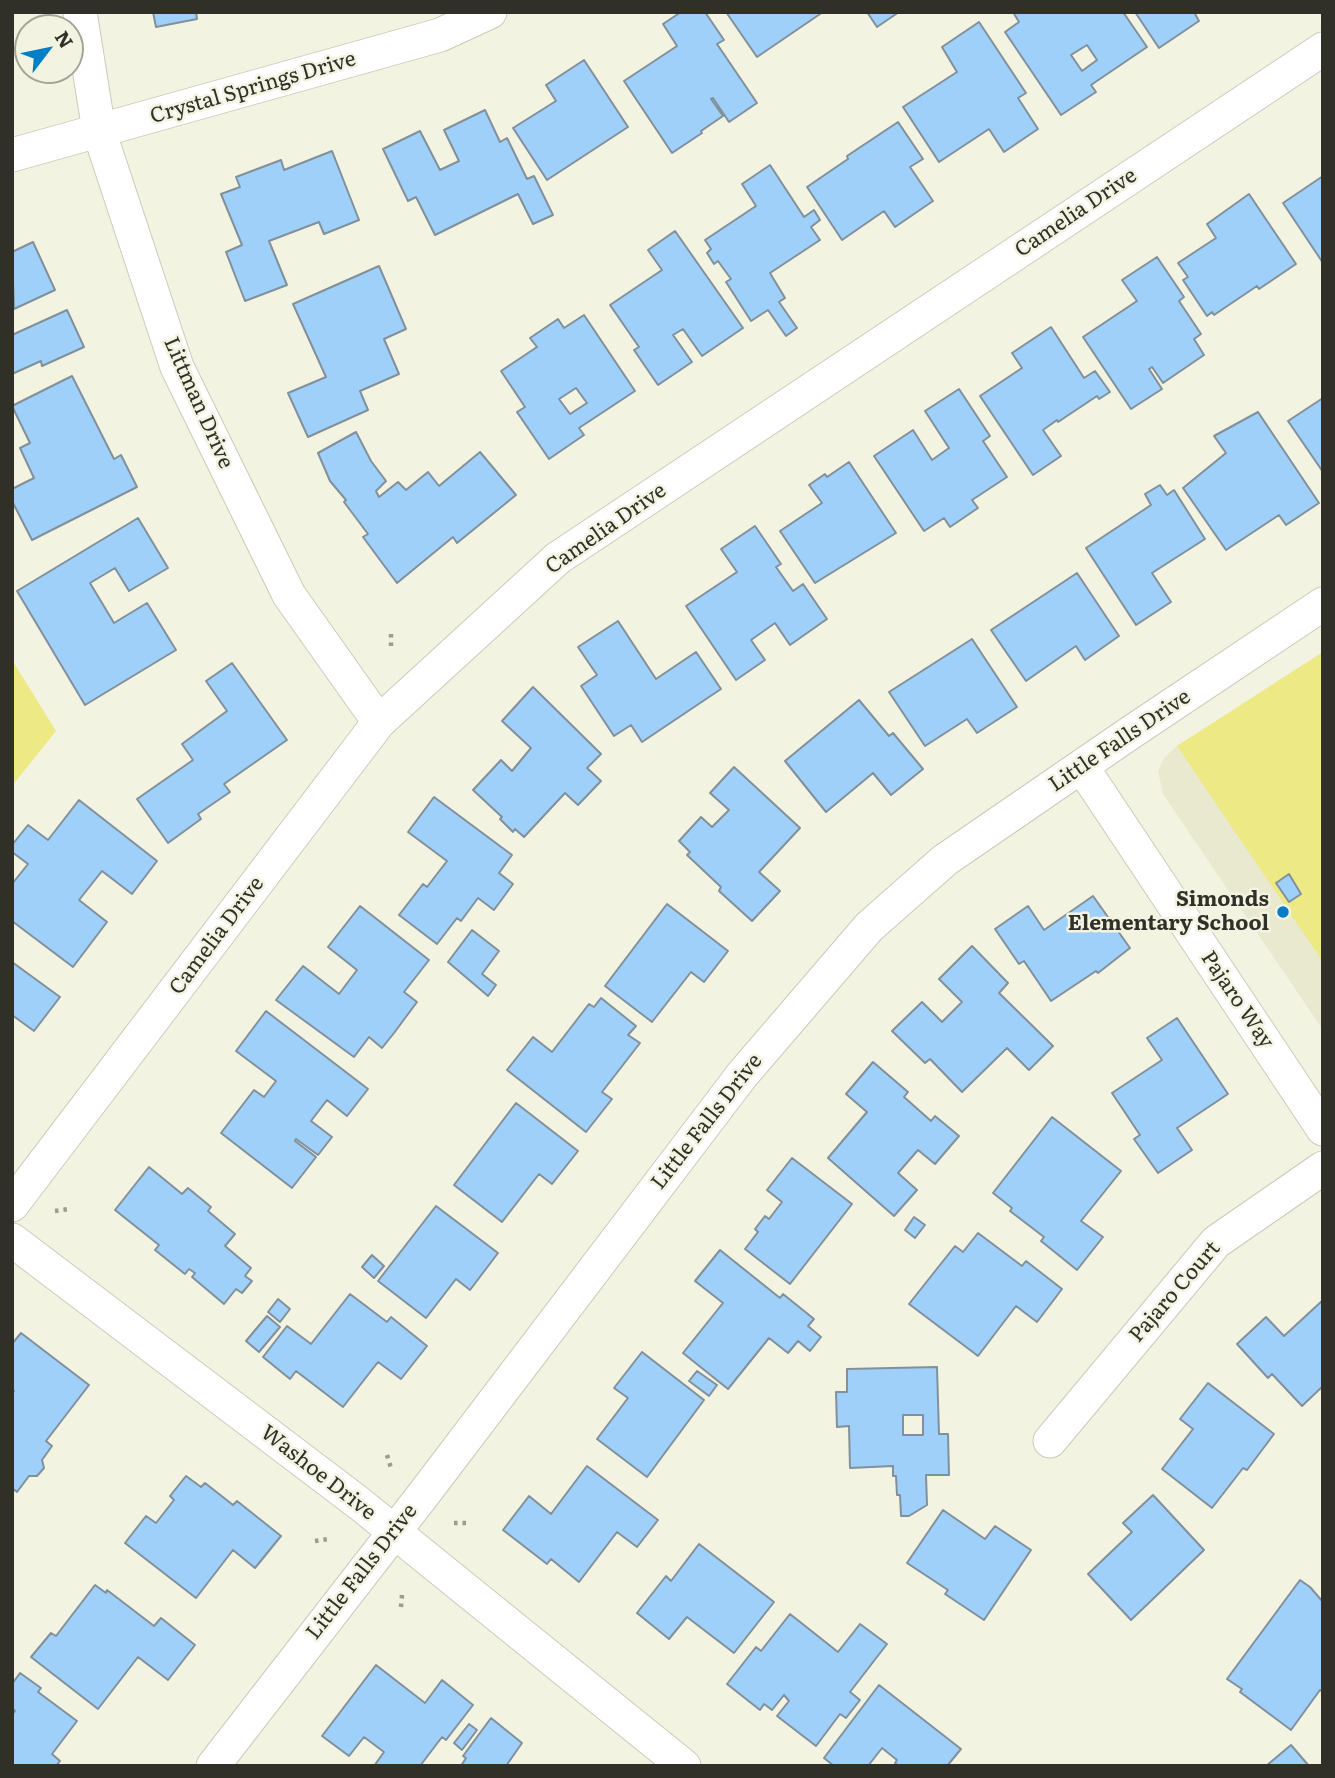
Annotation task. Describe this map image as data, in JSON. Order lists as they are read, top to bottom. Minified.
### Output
{"streets":{"street":["Crystal Springs Drive","Camelia Drive","Littman Drive","Little Falls Drive","Pajaro Way","Pajaro Court","Washoe Drive"]},"crossings":[["Crystal Springs Drive","Littman Drive"],["Camelia Drive","Littman Drive"],["Little Falls Drive","Pajaro Way"],["Little Falls Drive","Washoe Drive"]],"places":["Simonds Elementary School"],"north":"top right"}
